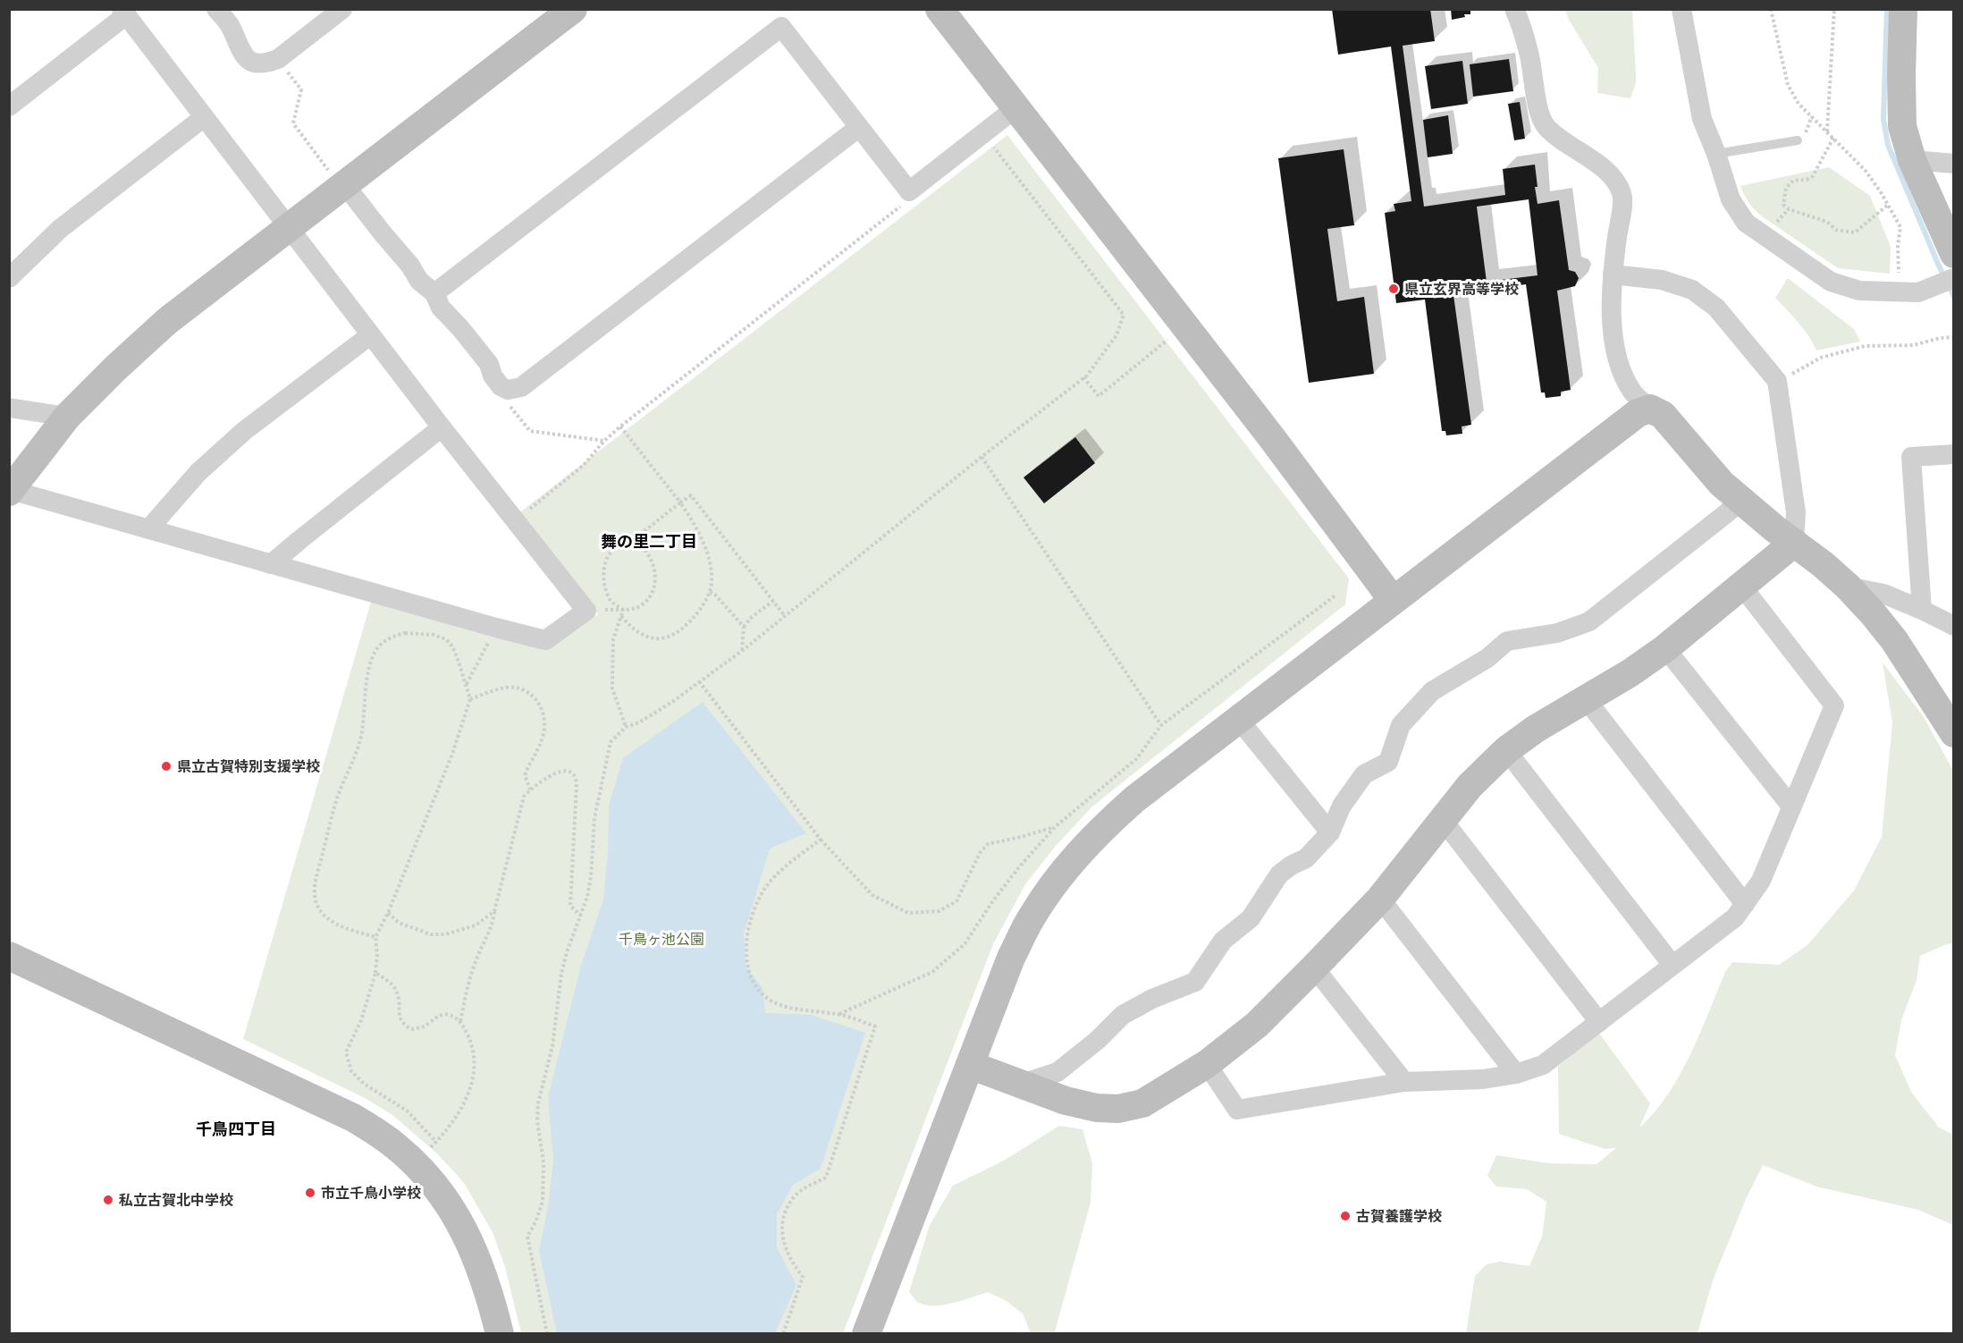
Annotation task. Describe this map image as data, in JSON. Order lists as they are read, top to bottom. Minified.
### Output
{"districts":["舞の里二丁目","千鳥四丁目"],"parks":["千鳥ヶ池公園"],"places":["県立玄界高等学校","県立古賀特別支援学校","市立千鳥小学校","私立古賀北中学校","古賀養護学校"]}
